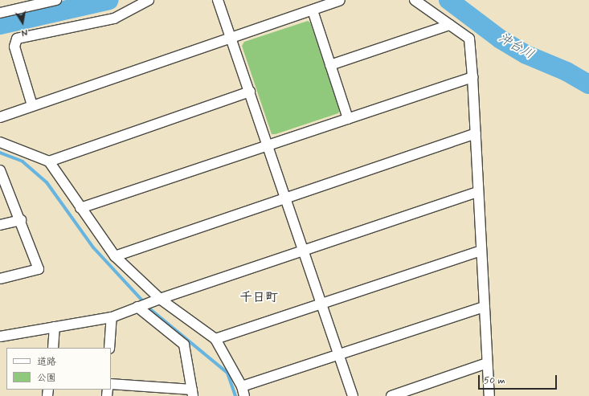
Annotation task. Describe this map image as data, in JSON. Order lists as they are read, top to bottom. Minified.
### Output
{"districts":["千日町"],"water":["沖台川"],"legend":["道路","公園"],"scale_bar":"50 m","north":"bottom"}
